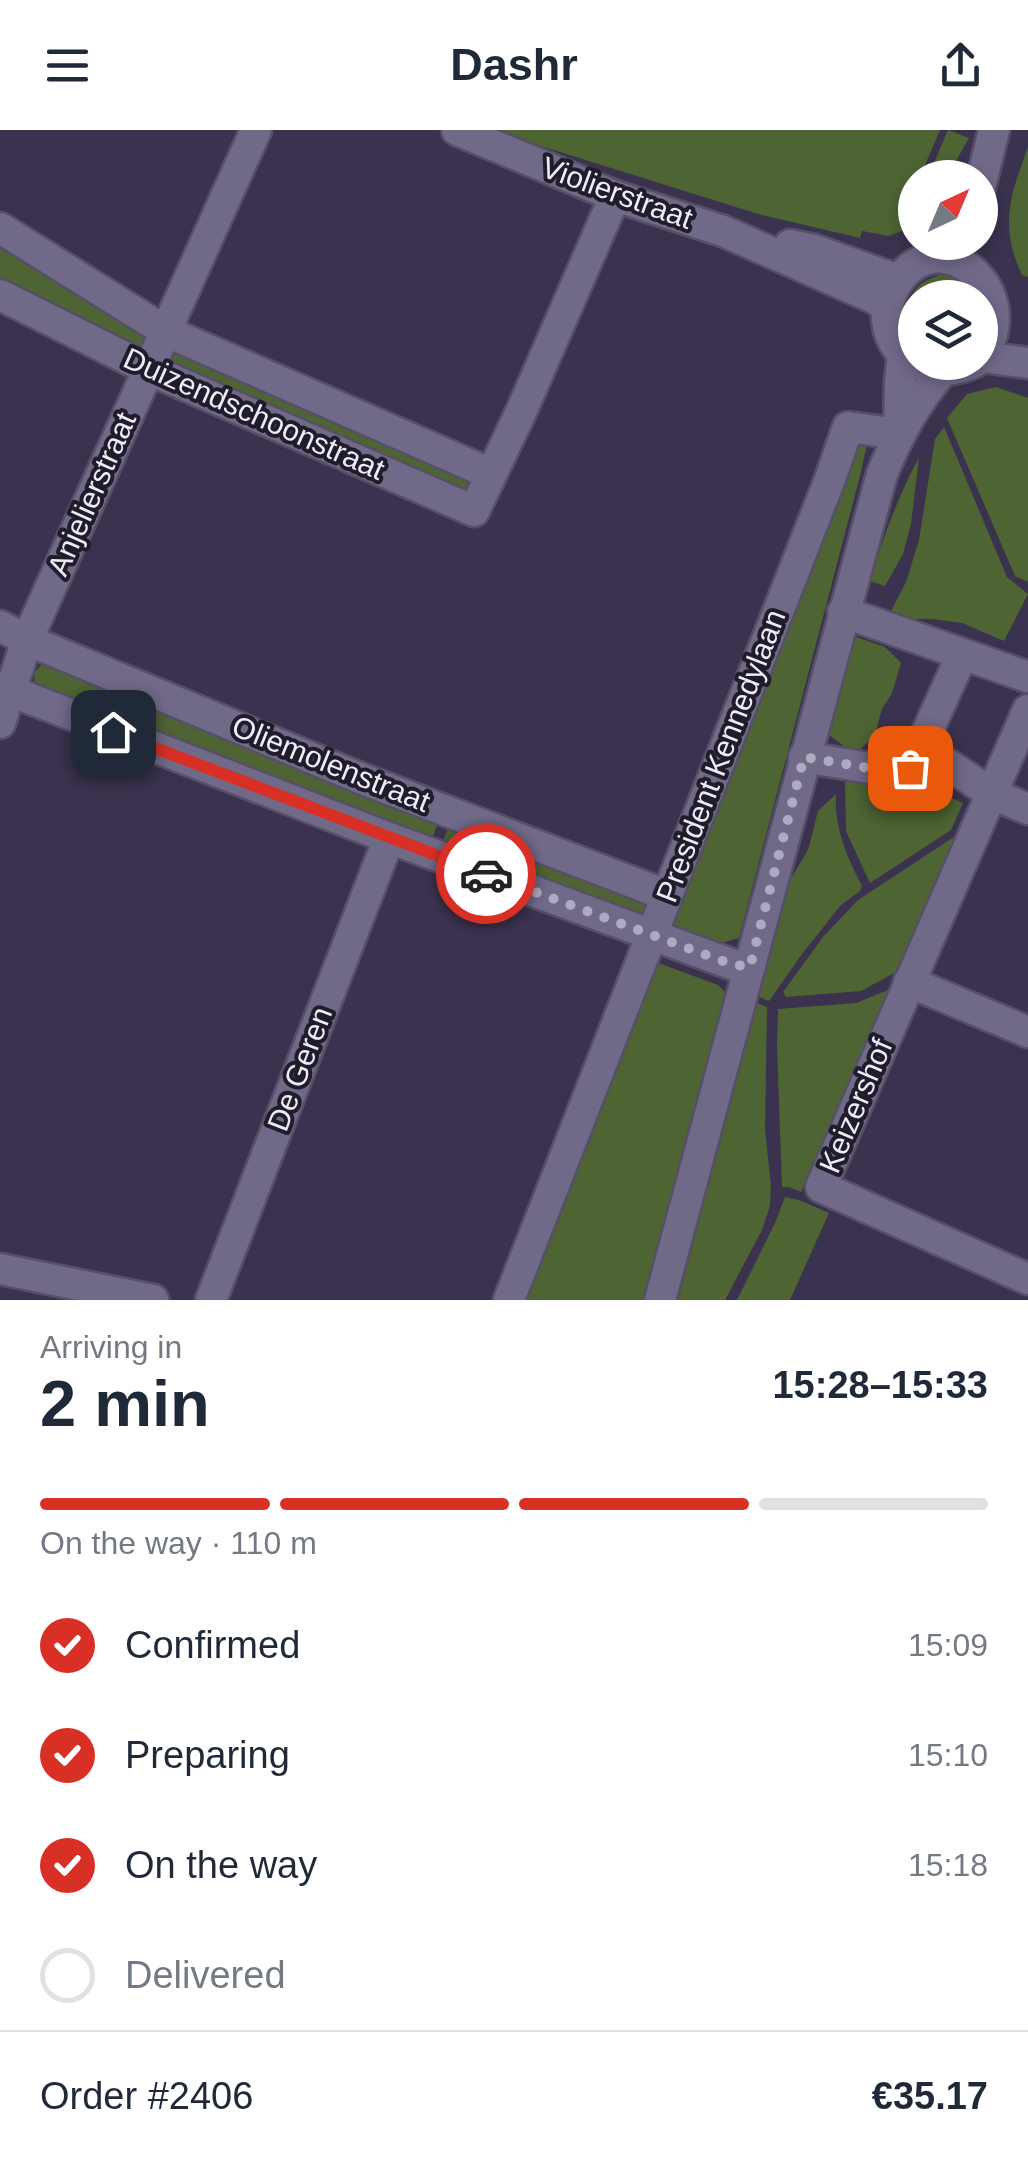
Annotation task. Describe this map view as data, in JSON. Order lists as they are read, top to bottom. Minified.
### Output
{"streets":{"street":["Violierstraat","Duizendschoonstraat","Anjelierstraat","President Kennedylaan","Oliemolenstraat","De Geren","Keizershof"]},"crossings":[["Violierstraat","Duizendschoonstraat"],["Duizendschoonstraat","Anjelierstraat"],["Anjelierstraat","Oliemolenstraat"],["President Kennedylaan","Oliemolenstraat"],["Oliemolenstraat","De Geren"]],"north":"top right","page":{"header":"Dashr","heading":["2 min","Arriving in","15:28–15:33"],"panel":["Order #2406","€35.17"],"bar":"On the way · 110 m","list":[["Confirmed","15:09"],["Preparing","15:10"],["On the way","15:18"],"Delivered"]}}
